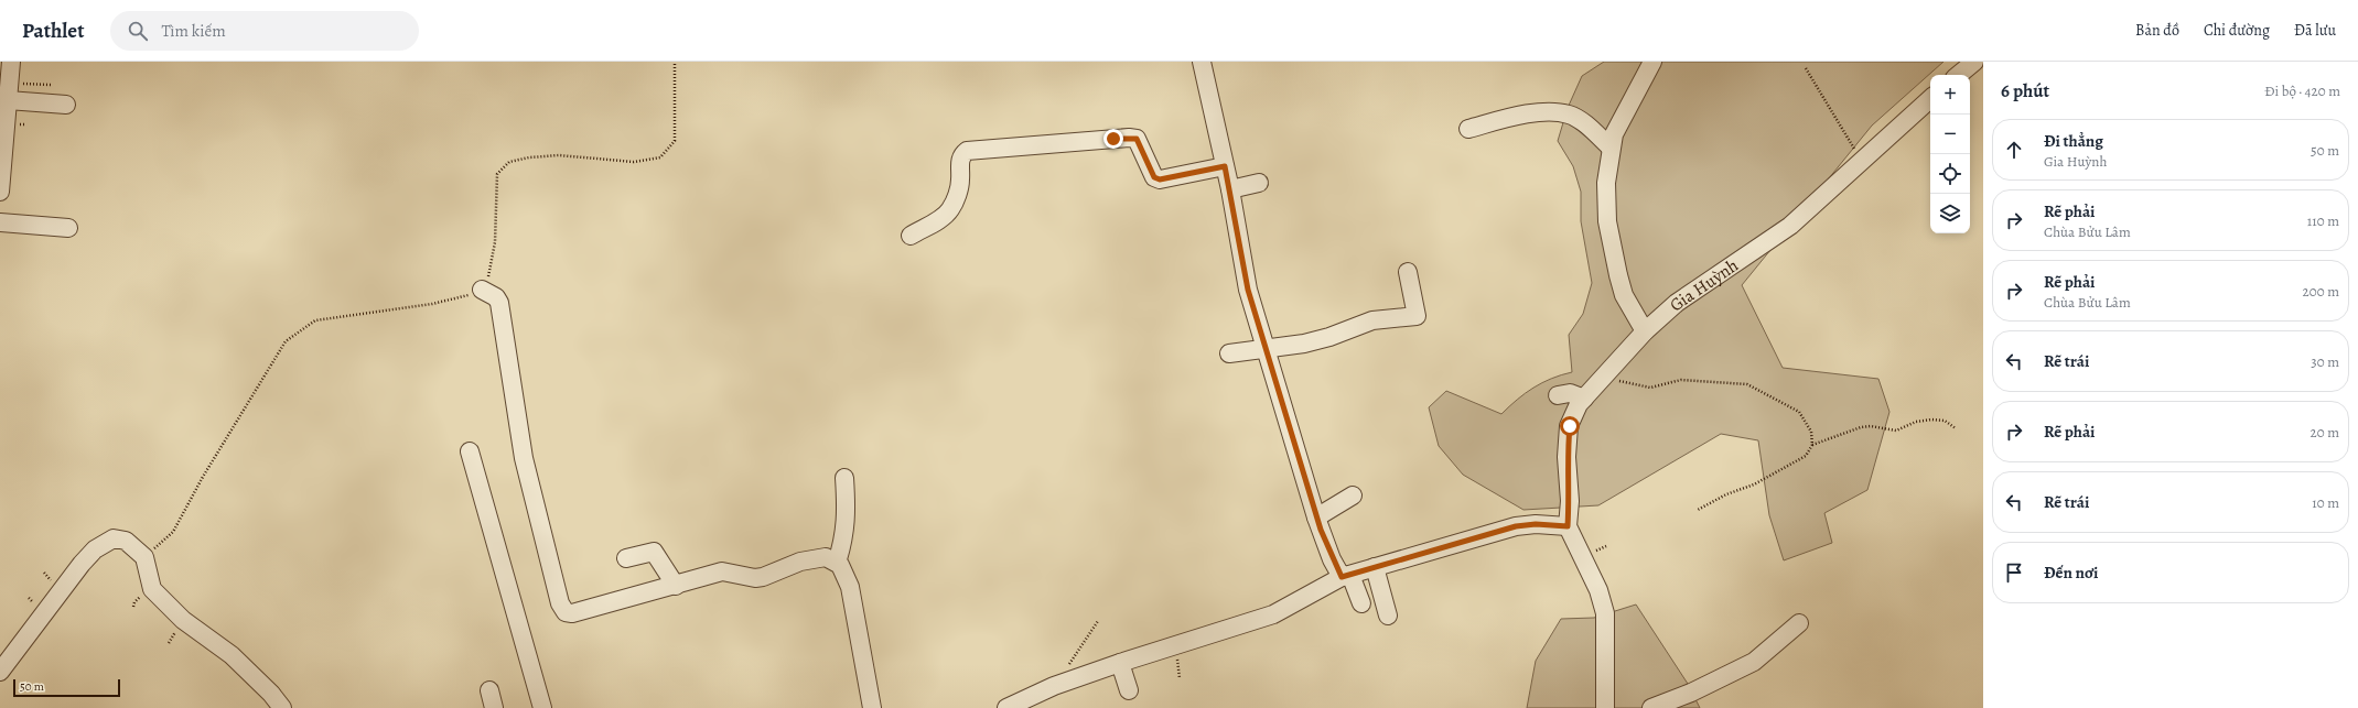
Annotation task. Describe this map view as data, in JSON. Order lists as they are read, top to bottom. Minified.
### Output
{"streets":{"street":["Gia Huỳnh"]},"scale_bar":"50 m","page":{"header":"Pathlet","search":"Tìm kiếm","nav":["Bản đồ","Chỉ đường","Đã lưu"],"heading":["6 phút","Đi bộ · 420 m"],"map_buttons":["+","−"],"list":[["Đi thẳng","Gia Huỳnh","50 m"],["Rẽ phải","Chùa Bửu Lâm","110 m"],["Rẽ phải","Chùa Bửu Lâm","200 m"],["Rẽ trái","30 m"],["Rẽ phải","20 m"],["Rẽ trái","10 m"],"Đến nơi"],"scale":"50 m"}}
